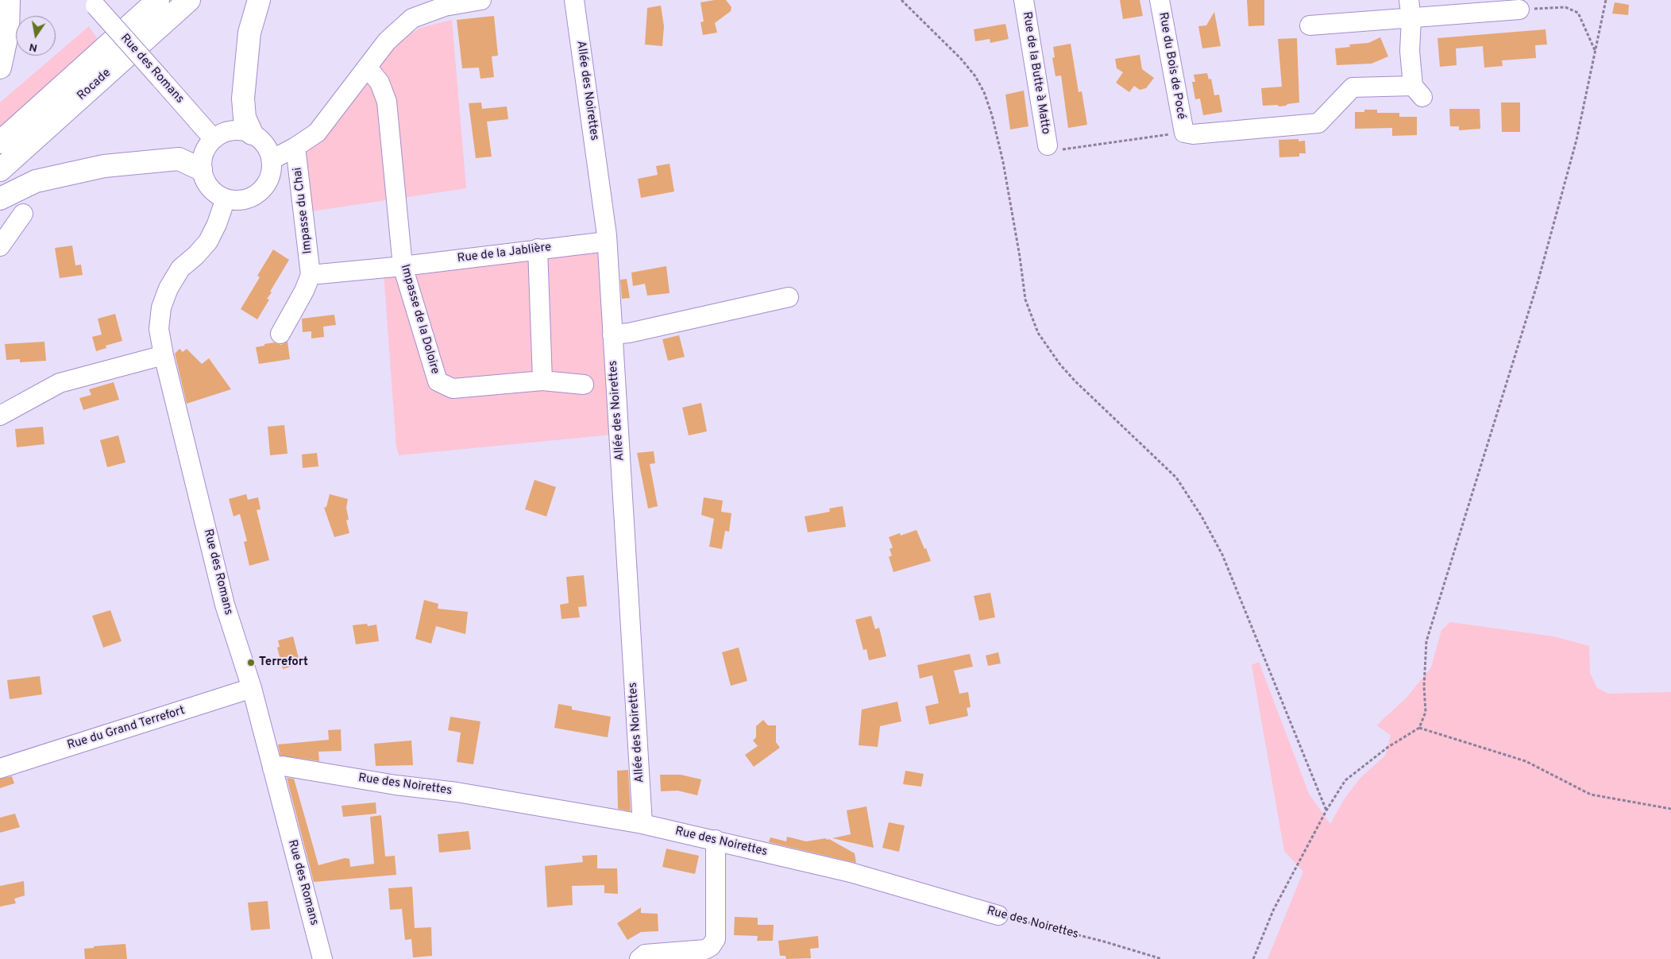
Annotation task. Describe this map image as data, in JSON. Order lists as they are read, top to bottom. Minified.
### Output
{"streets":{"highway":["Rocade"],"street":["Rue du Bois de Pocé","Rue des Romans","Rue de la Butte à Matto","Allée des Noirettes","Impasse du Chai","Rue de la Jablière","Impasse de la Doloire","Rue du Grand Terrefort","Rue des Noirettes"]},"crossings":[["Rue des Romans","Rue du Grand Terrefort"],["Rue des Romans","Rue des Noirettes"],["Allée des Noirettes","Rue de la Jablière"],["Allée des Noirettes","Rue des Noirettes"],["Rue de la Jablière","Impasse de la Doloire"]],"places":["Terrefort"],"north":"bottom"}
